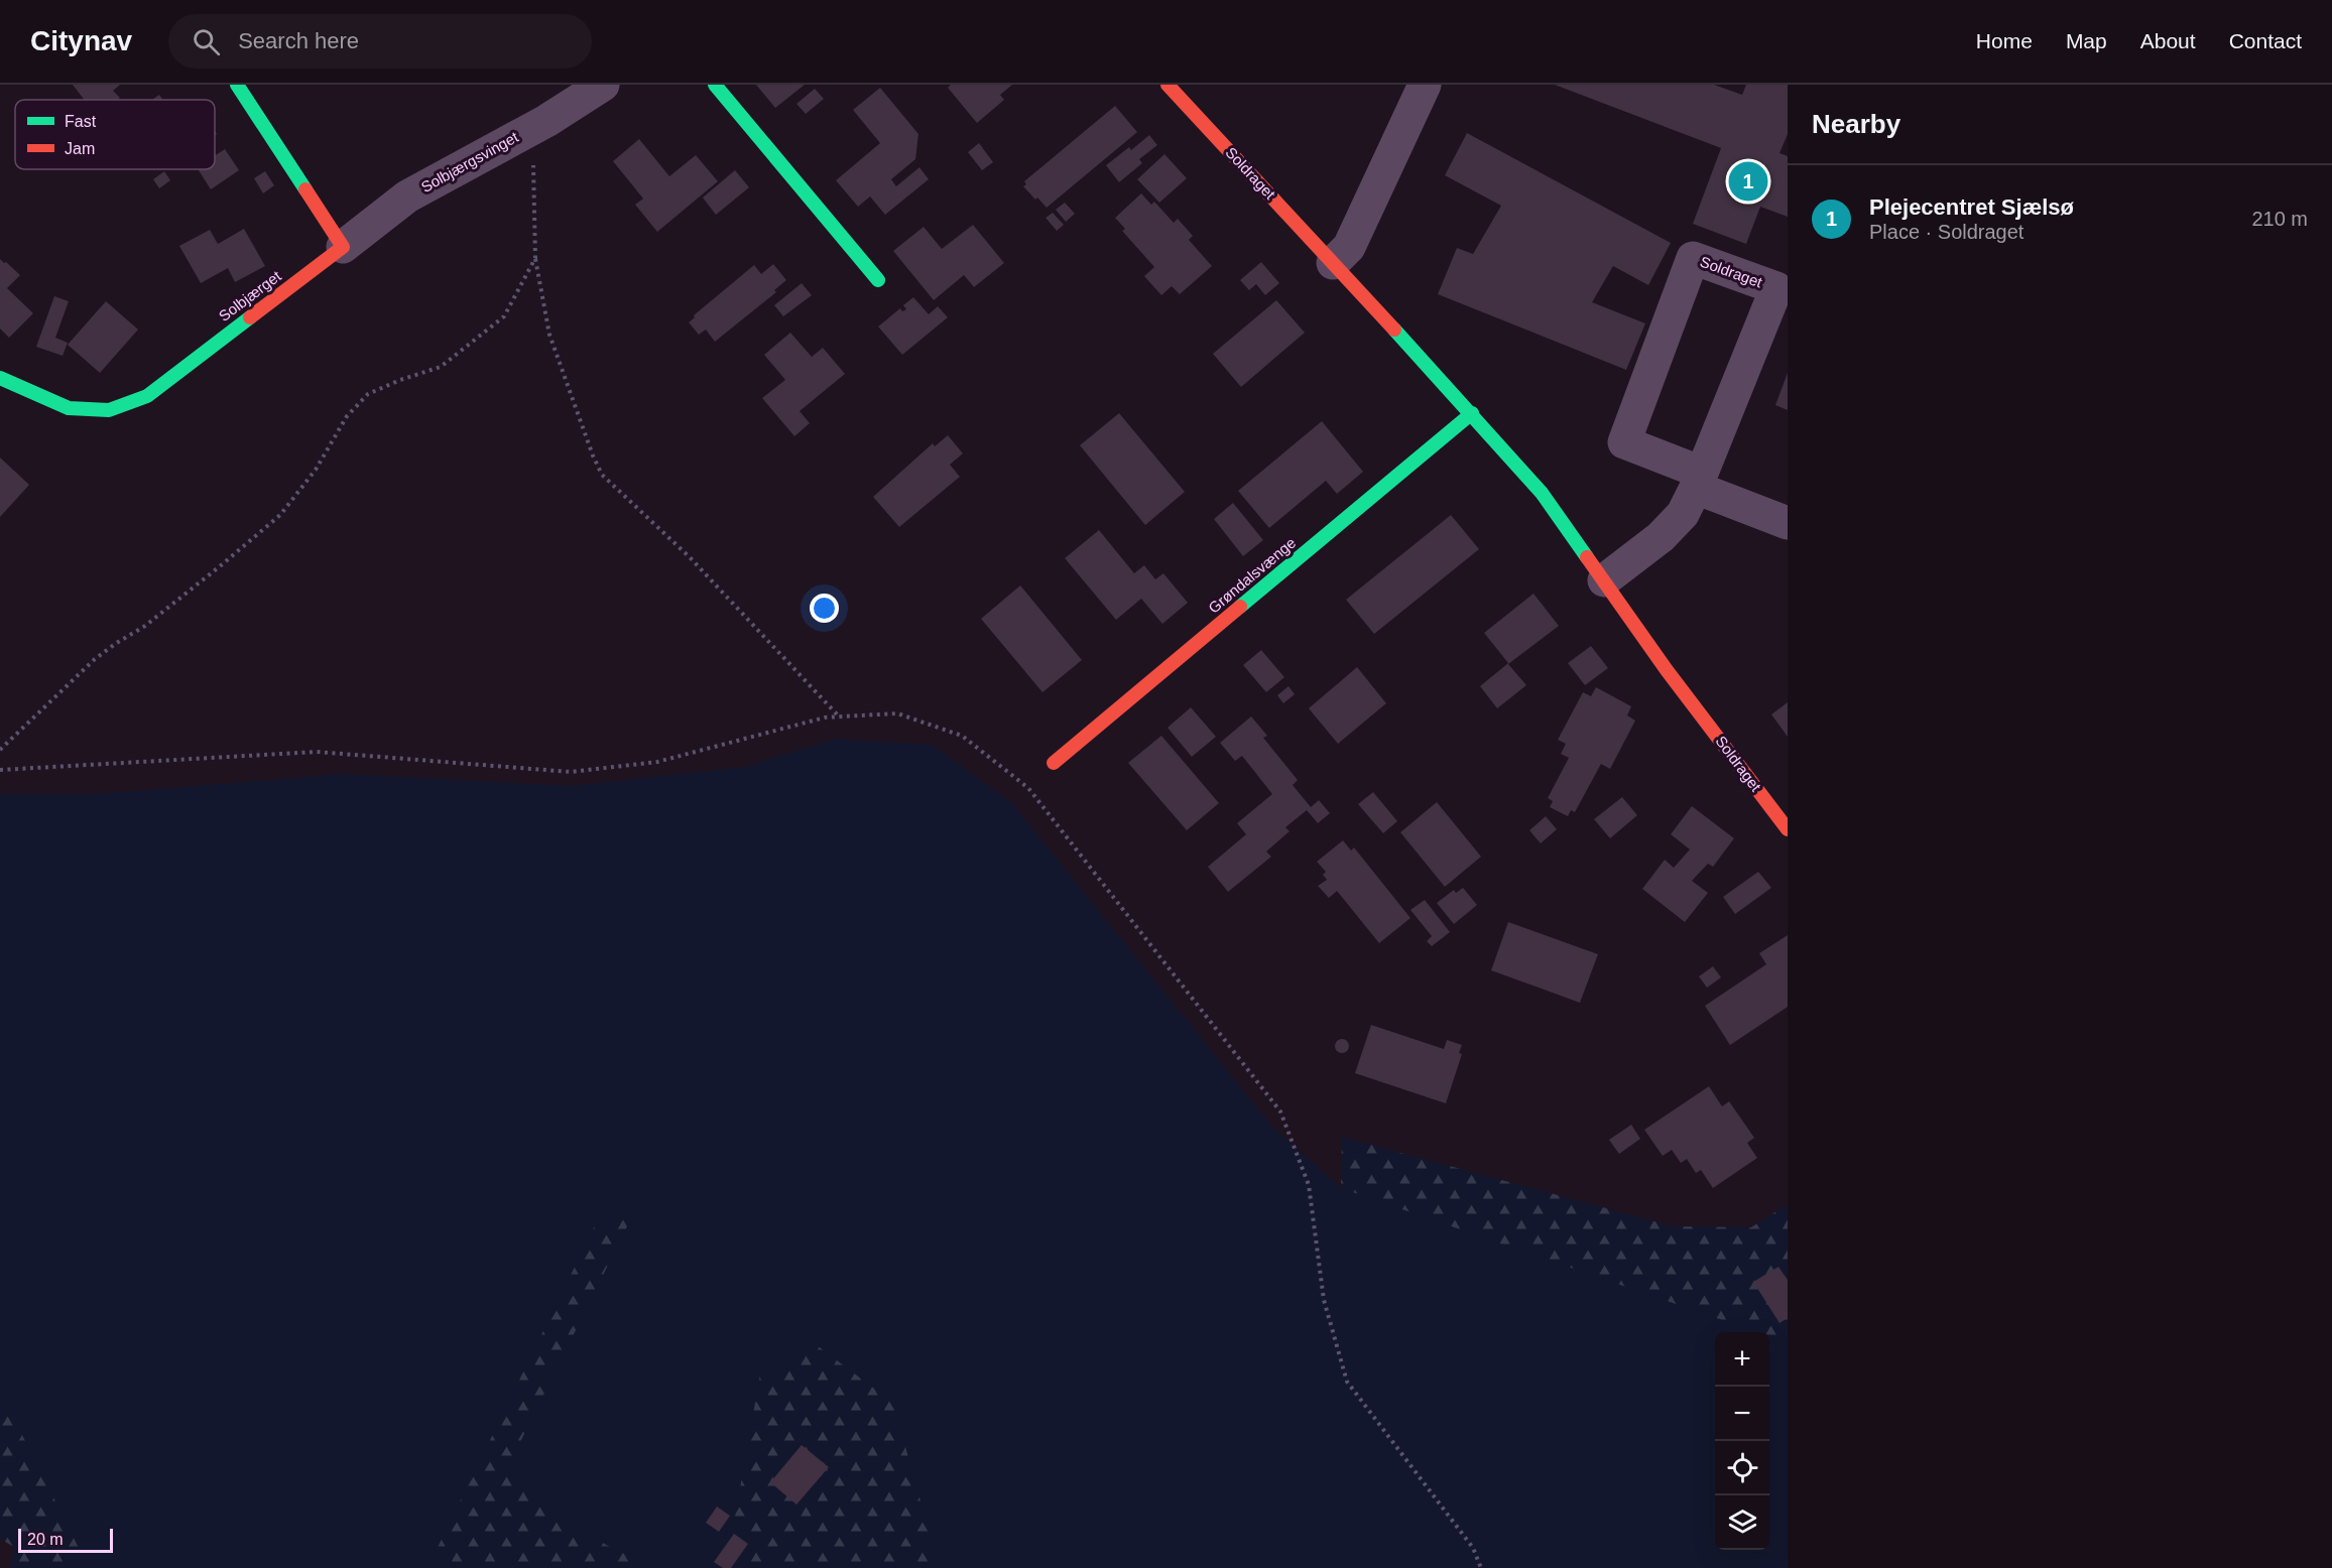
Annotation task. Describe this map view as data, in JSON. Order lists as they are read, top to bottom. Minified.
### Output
{"streets":{"street":["Solbjærgsvinget","Soldraget","Solbjærget","Grøndalsvænge"]},"crossings":[["Solbjærgsvinget","Solbjærget"],["Soldraget","Grøndalsvænge"]],"legend":["Fast","Jam"],"scale_bar":"20 m","page":{"header":"Citynav","search":"Search here","nav":["Home","Map","About","Contact"],"heading":"Nearby","pins":"1","list":[{"mark":"1","name":"Plejecentret Sjælsø","note":"Place · Soldraget","value":"210 m"}],"map_buttons":["+","−"],"scale":"20 m"}}
